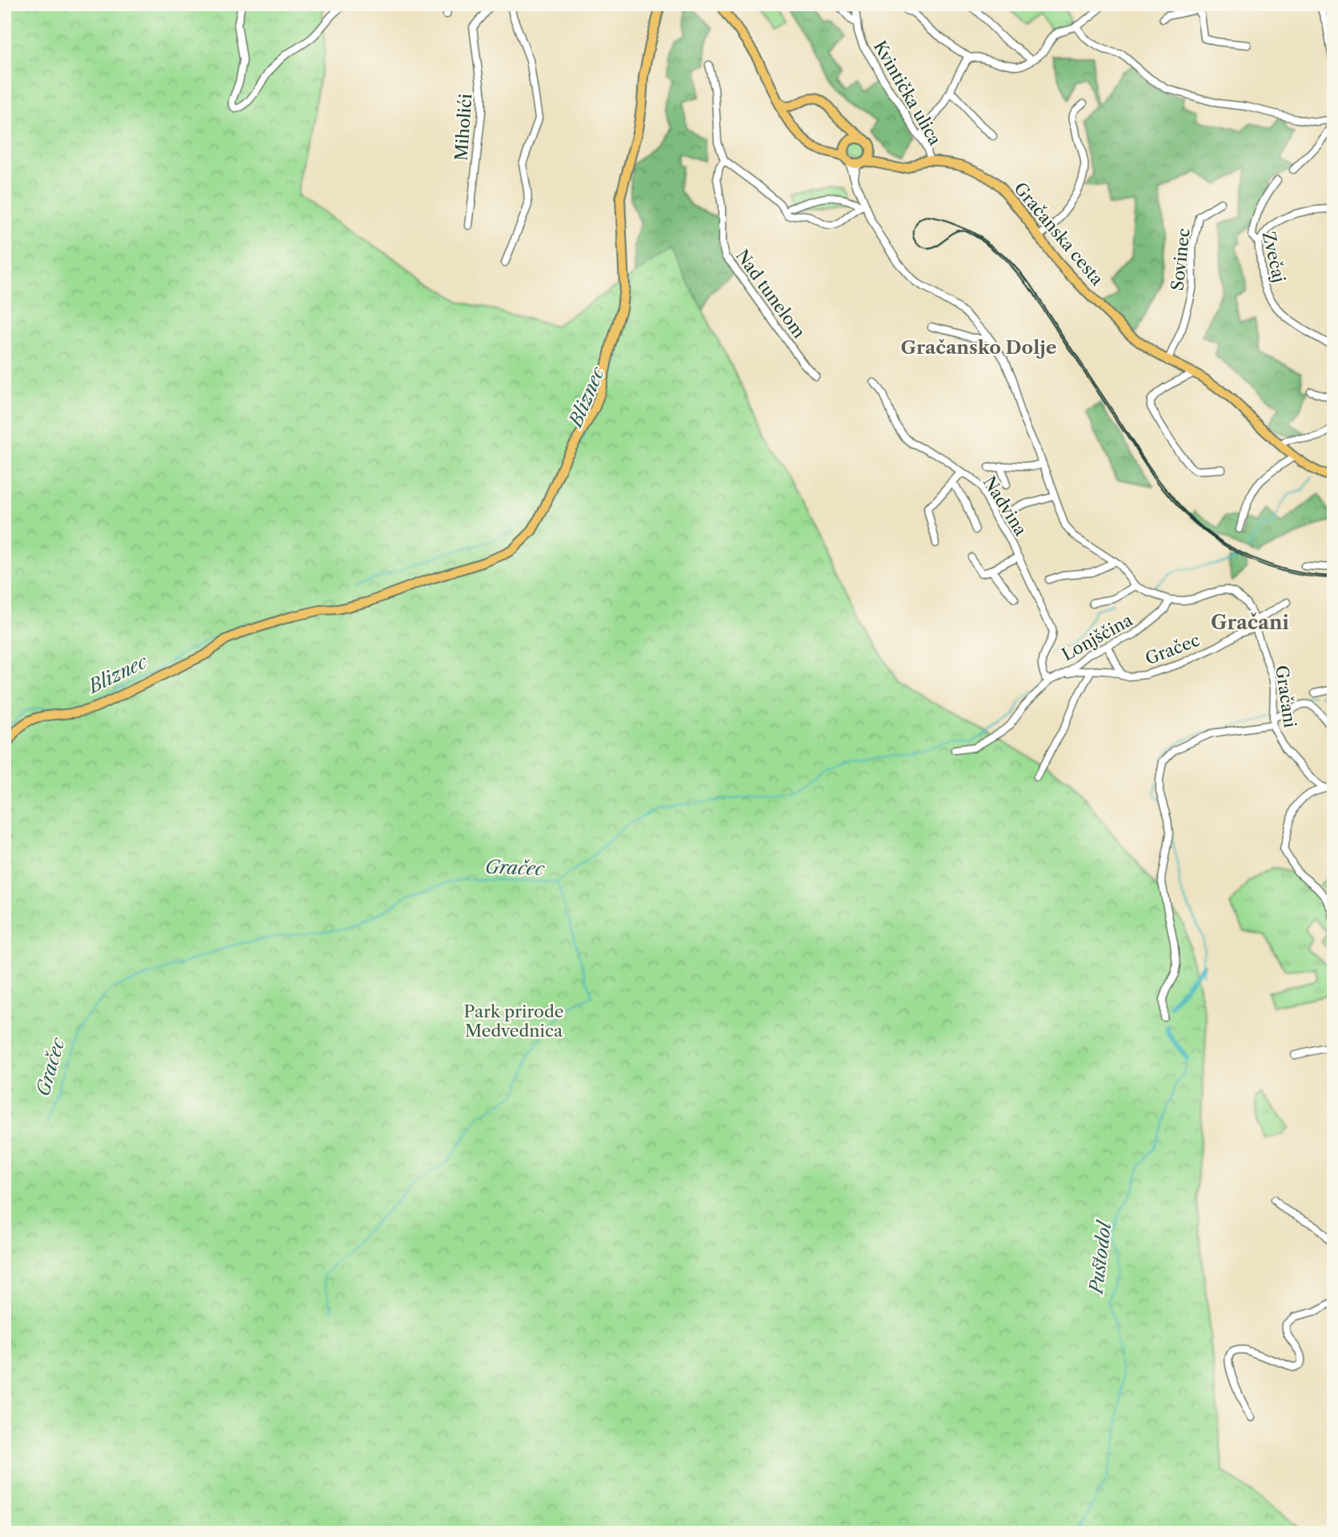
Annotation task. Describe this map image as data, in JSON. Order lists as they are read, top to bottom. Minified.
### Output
{"streets":{"main road":["Gračanska cesta"],"street":["Kvintička ulica","Miholići","Zvečaj","Sovinec","Nad tunelom","Nadvina","Lonjščina","Gračec","Gračani"]},"crossings":[["Kvintička ulica","Gračanska cesta"],["Gračanska cesta","Sovinec"],["Nadvina","Lonjščina"],["Lonjščina","Gračec"],["Lonjščina","Gračani"],["Gračec","Gračani"]],"districts":["Gračansko Dolje","Gračani"],"water":["Bliznec","Gračec","Pustodol"],"parks":["Park prirode Medvednica"]}
